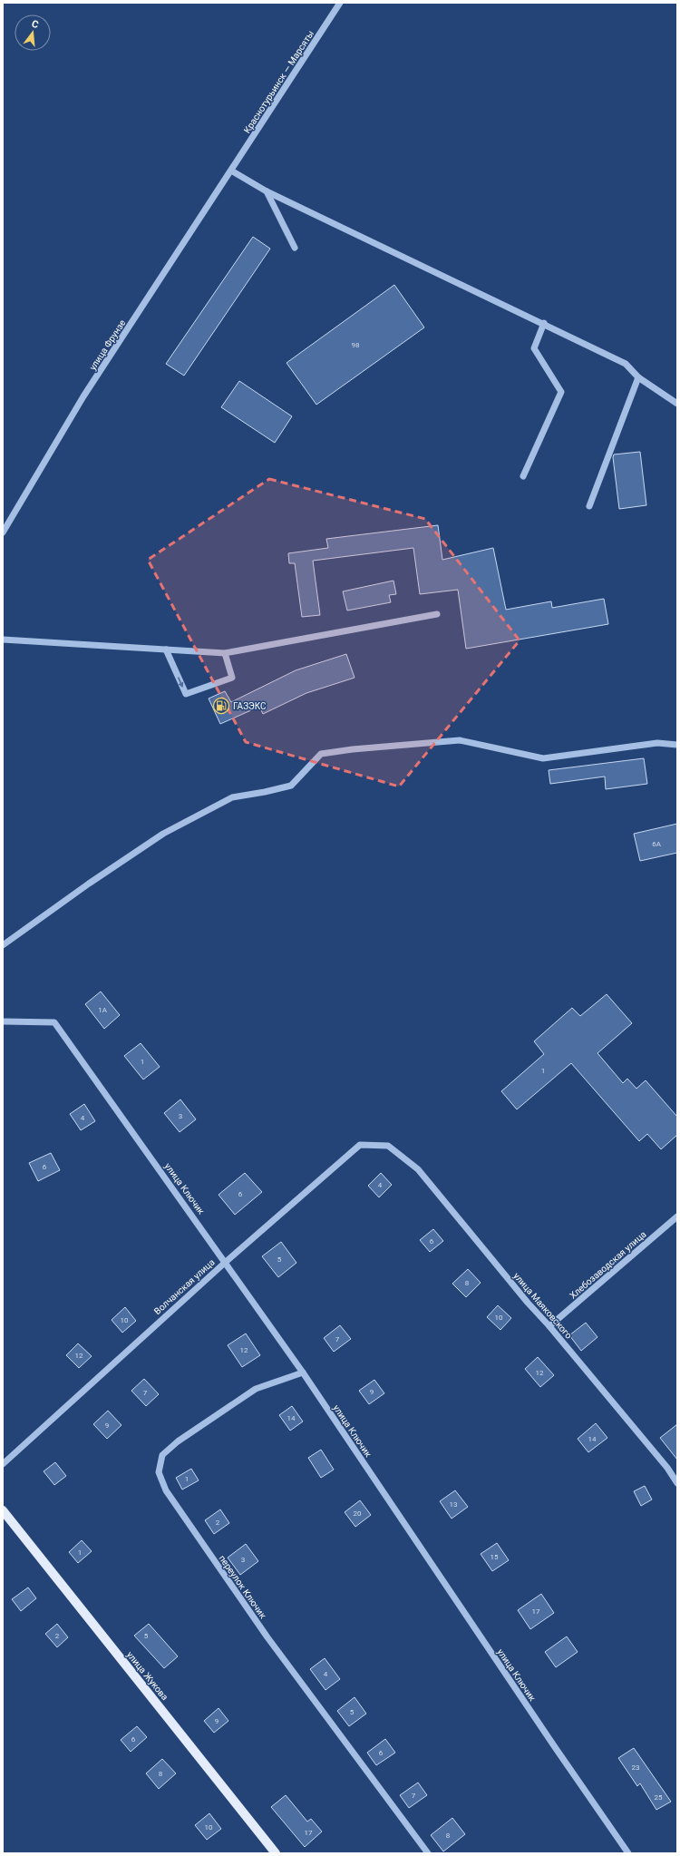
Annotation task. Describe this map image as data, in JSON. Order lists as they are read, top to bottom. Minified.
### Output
{"streets":{"main road":["улица Жукова"],"street":["Краснотурьинск — Марсяты","улица Фрунзе","улица Ключик","Хлебозаводская улица","Волчанская улица","улица Маяковского","переулок Ключик"]},"crossings":[["Краснотурьинск — Марсяты","улица Фрунзе"],["улица Ключик","Волчанская улица"],["улица Ключик","переулок Ключик"],["Хлебозаводская улица","улица Маяковского"],["Волчанская улица","улица Маяковского"]],"places":{"fuel station":["ГАЗЭКС"]},"house_numbers":["98","6А","1А","1","1","3","4","6","4","6","6","5","8","10","10","7","12","12","12","9","7","14","9","14","1","13","20","2","1","15","3","17","2","5","4","5","9","6","6","23","8","7","25","10","17","8"],"north":"top"}
